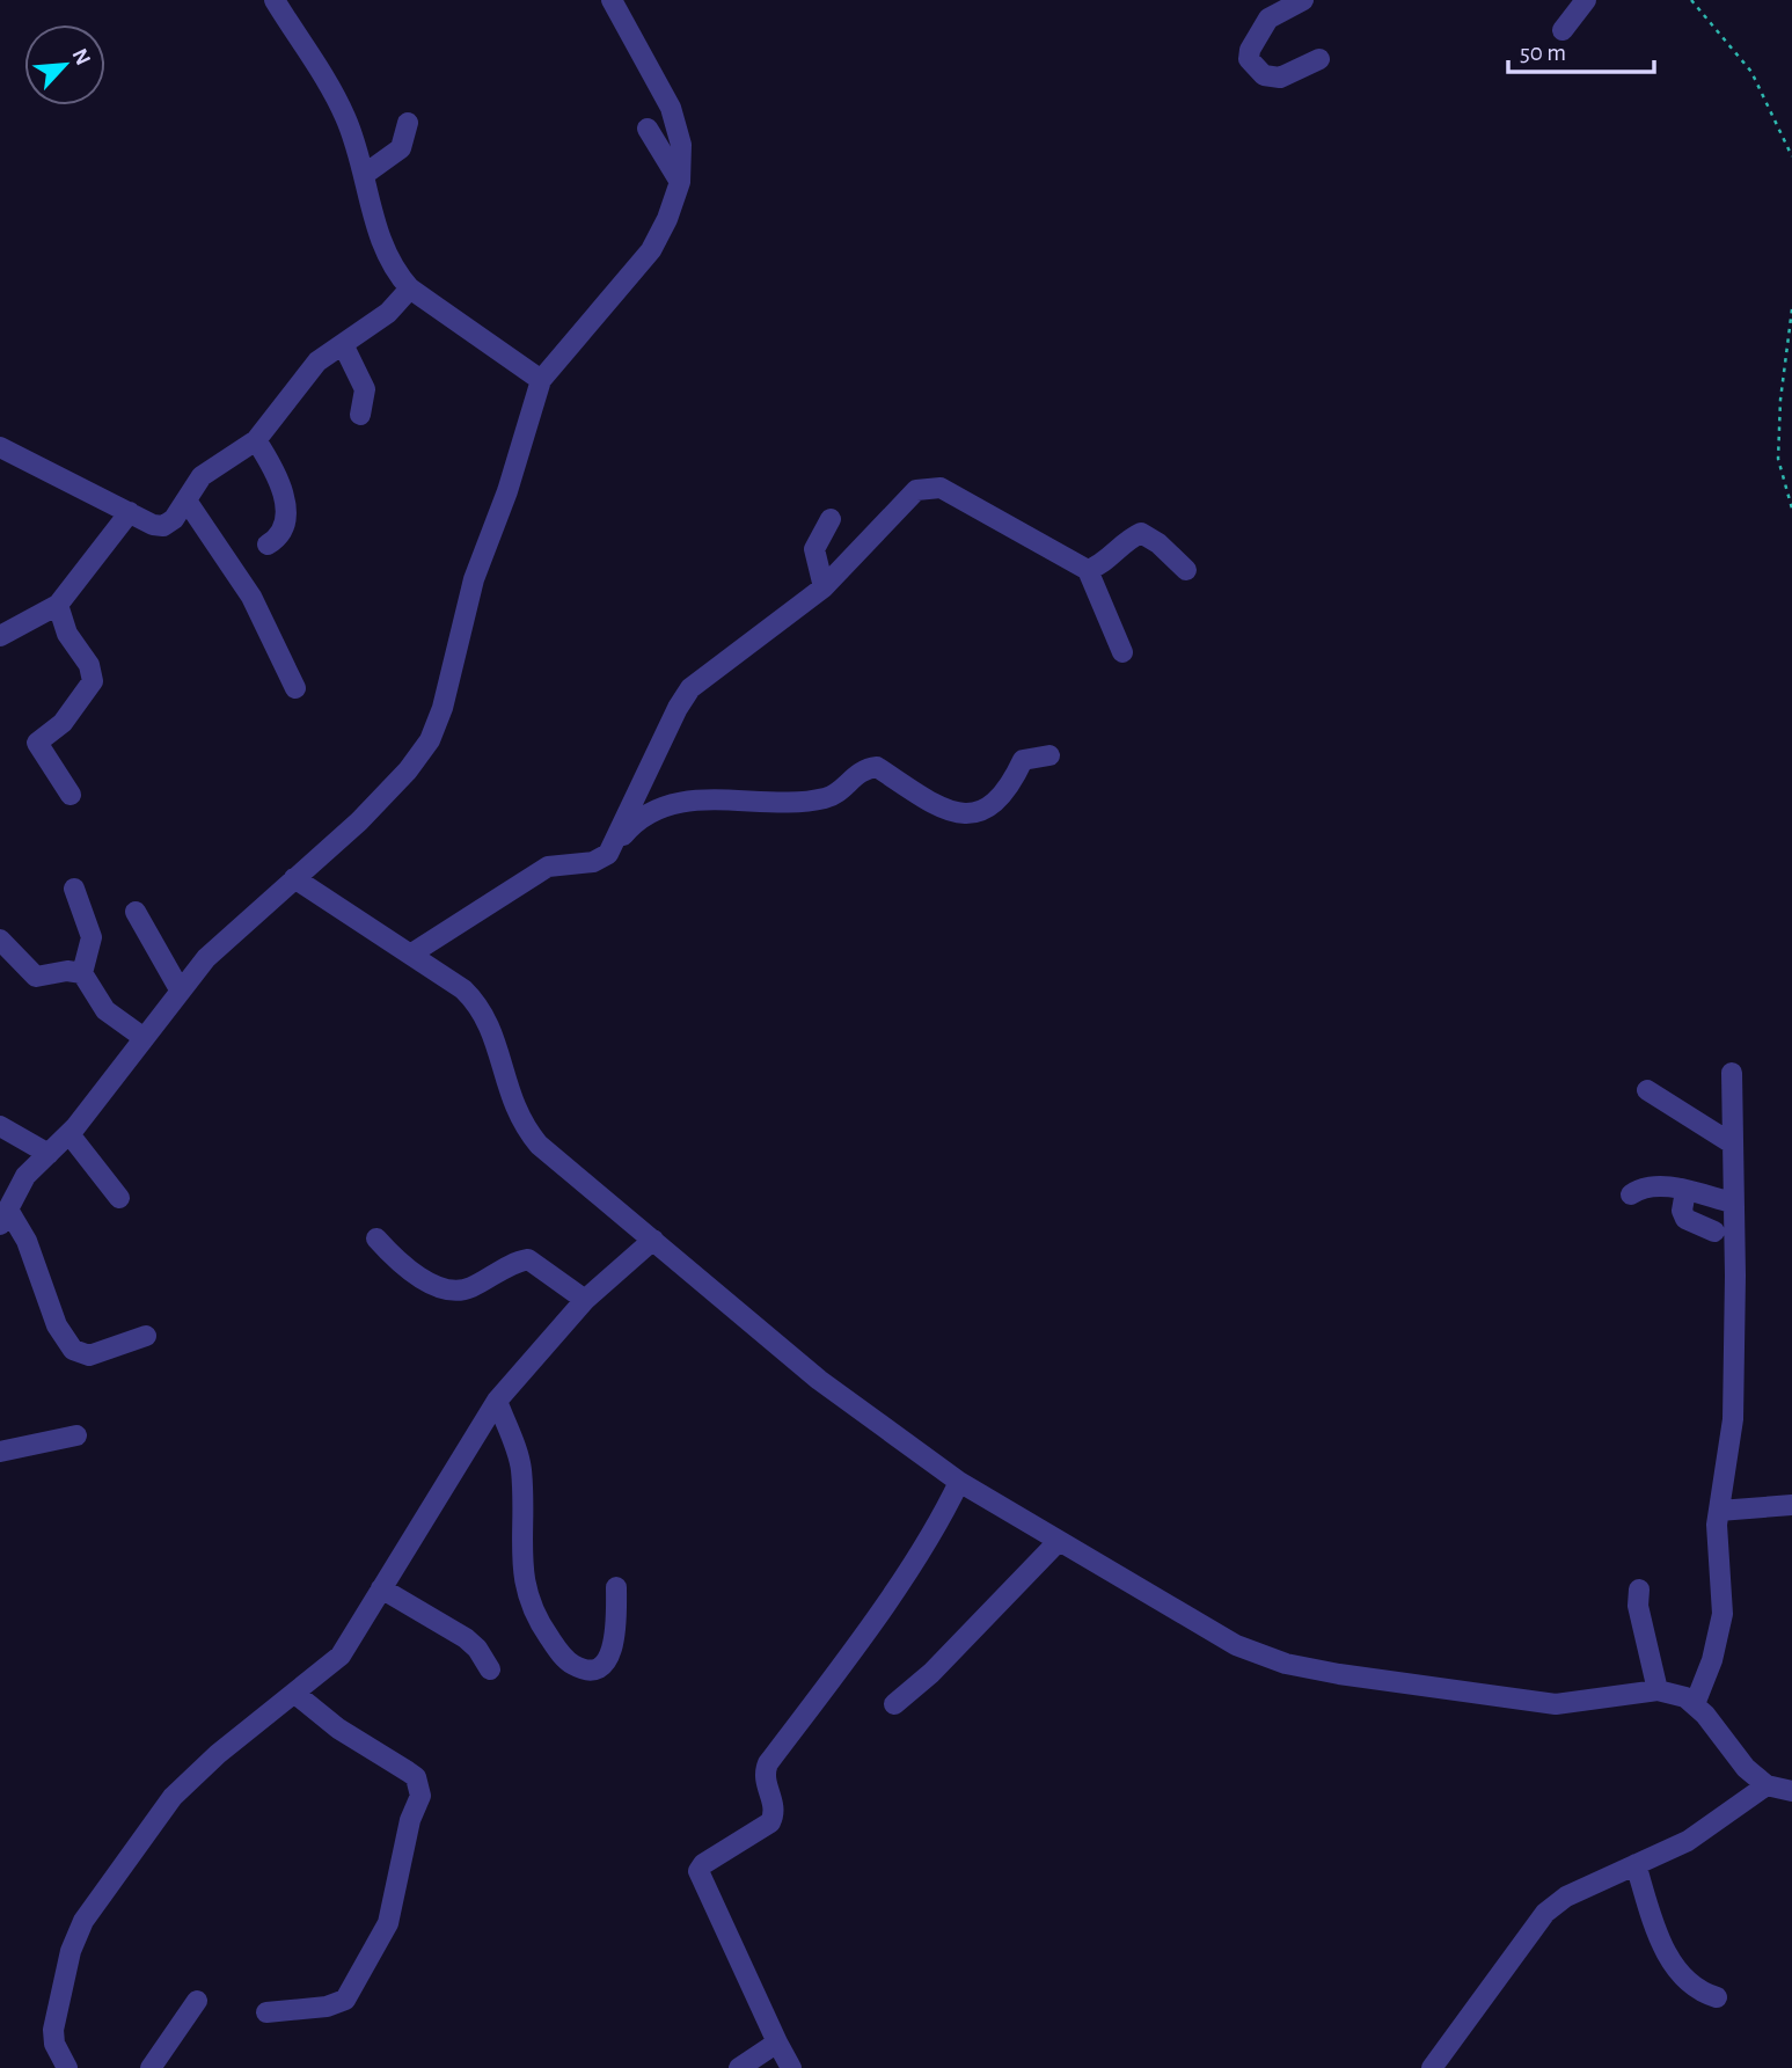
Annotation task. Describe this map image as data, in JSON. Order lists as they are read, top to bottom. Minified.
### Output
{"scale_bar":"50 m","north":"top right"}
